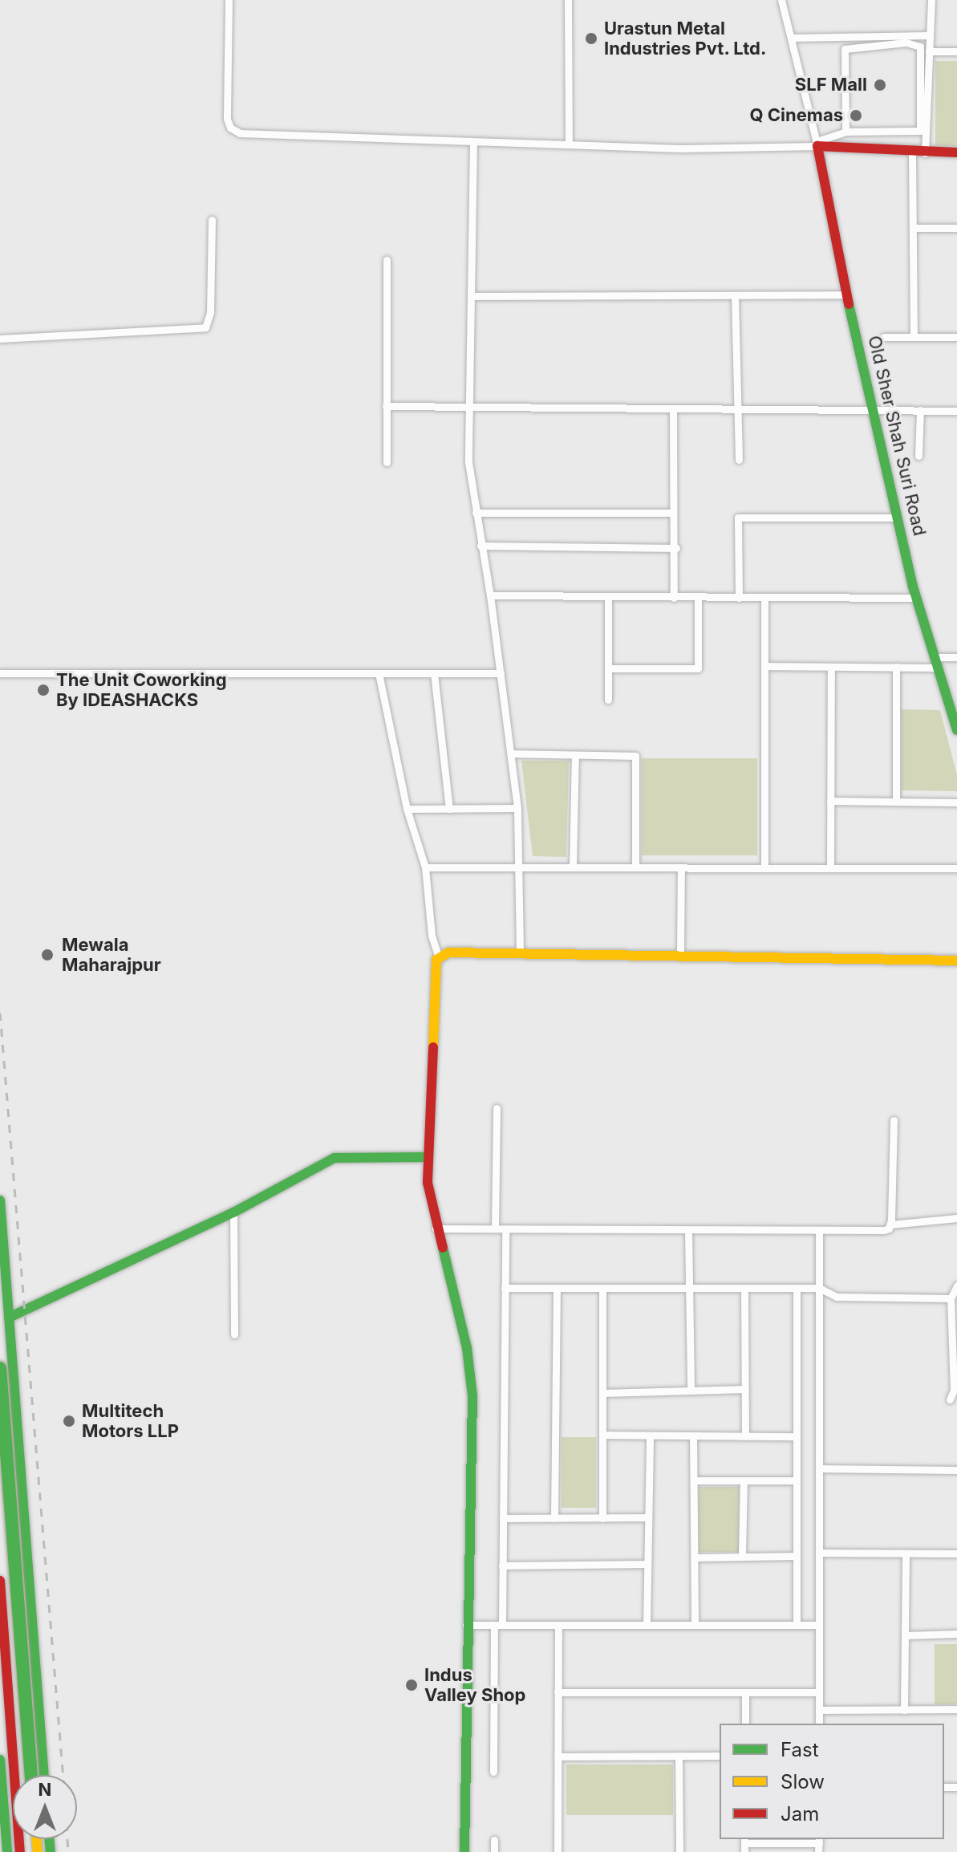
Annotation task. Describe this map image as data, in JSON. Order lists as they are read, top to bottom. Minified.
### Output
{"streets":{"main road":["Old Sher Shah Suri Road"]},"places":["Urastun Metal Industries Pvt. Ltd.","SLF Mall","Q Cinemas","The Unit Coworking By IDEASHACKS","Mewala Maharajpur","Multitech Motors LLP","Indus Valley Shop"],"legend":["Fast","Slow","Jam"],"north":"top"}
